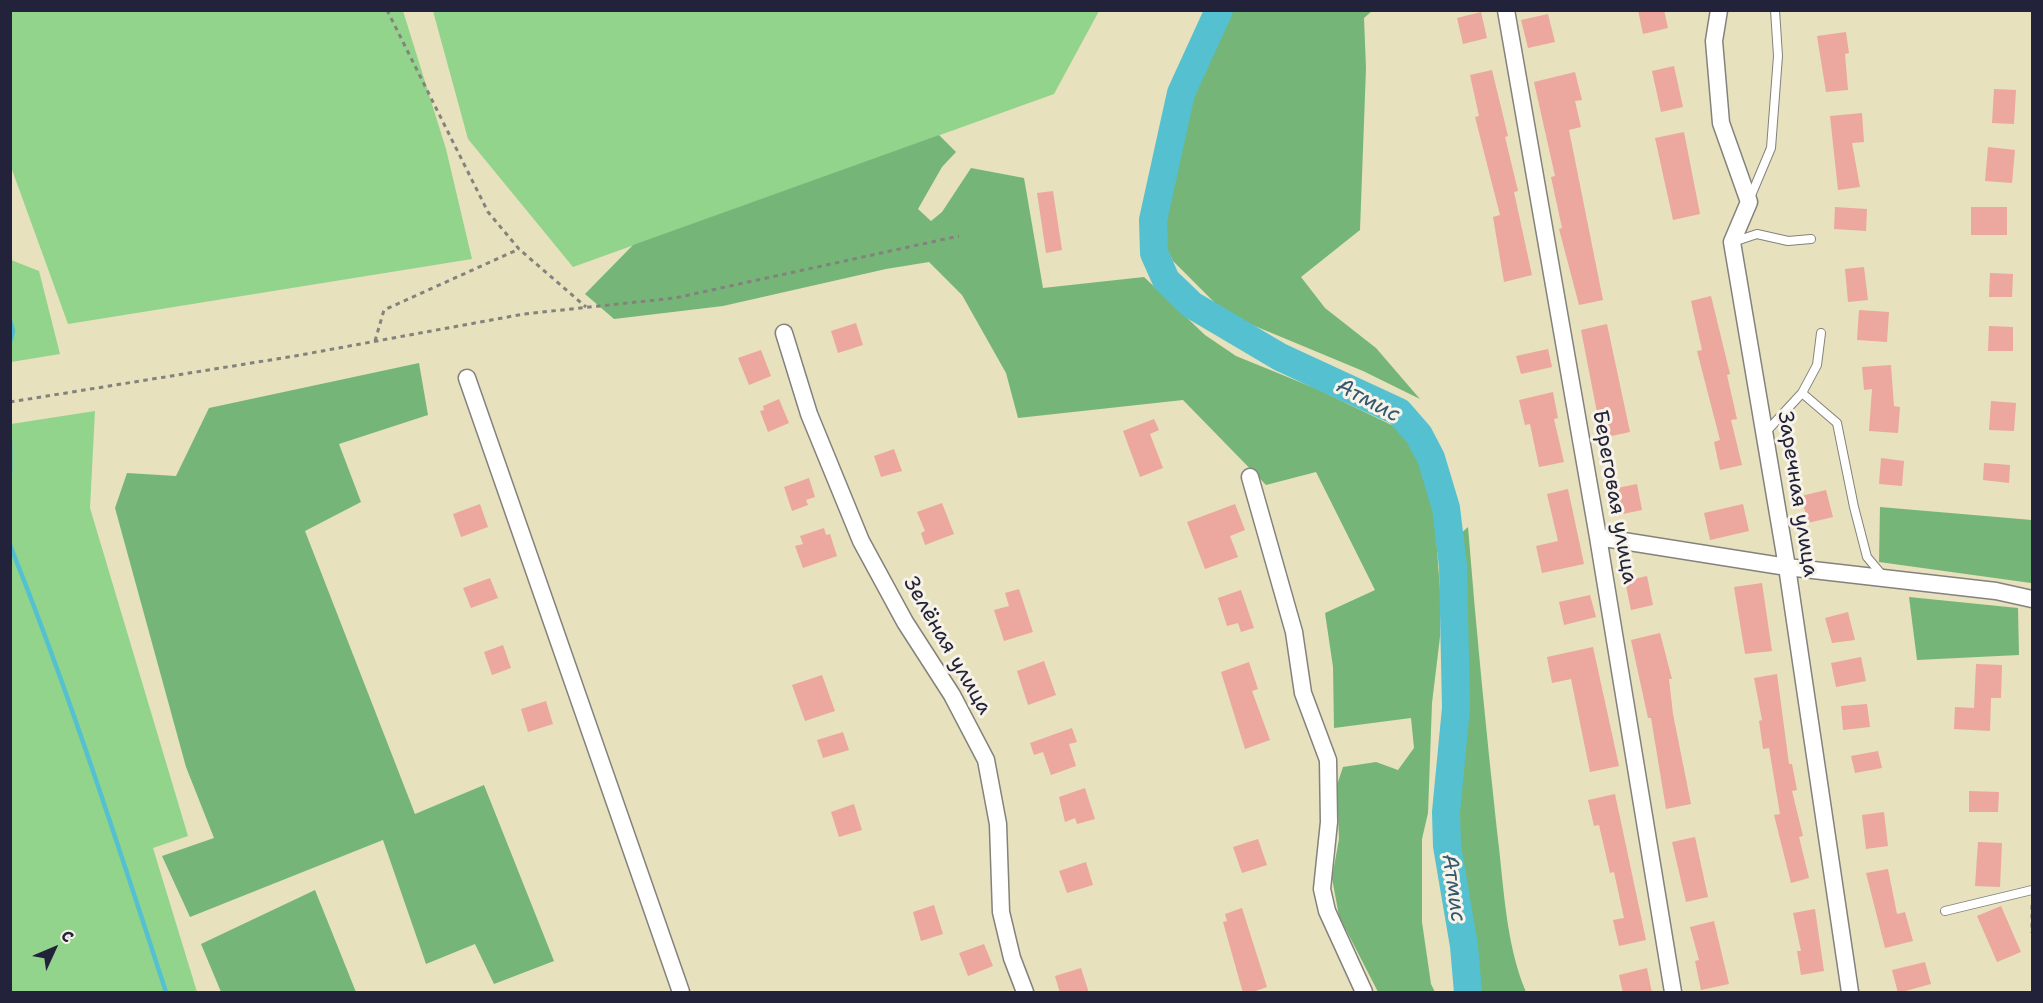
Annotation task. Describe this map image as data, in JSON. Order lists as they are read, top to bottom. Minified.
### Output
{"streets":{"street":["Заречная улица","Береговая улица","Зелёная улица"]},"water":["Атмис"],"north":"top right"}
